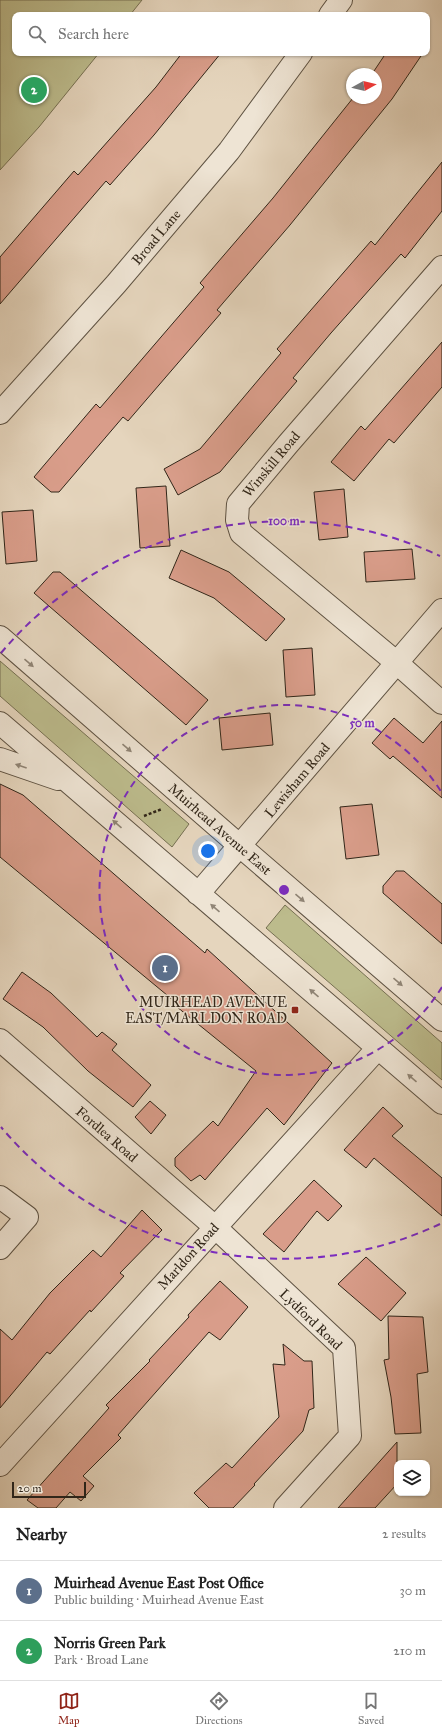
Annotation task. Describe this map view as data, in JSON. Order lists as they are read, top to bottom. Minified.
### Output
{"streets":{"street":["Broad Lane","Winskill Road","Lewisham Road","Muirhead Avenue East","Fordlea Road","Marldon Road","Lydford Road"]},"crossings":[["Winskill Road","Lewisham Road"],["Lewisham Road","Muirhead Avenue East"],["Fordlea Road","Marldon Road"],["Fordlea Road","Lydford Road"],["Marldon Road","Lydford Road"]],"places":{"transit":["MUIRHEAD AVENUE EAST/MARLDON ROAD"]},"scale_bar":"20 m","north":"right","page":{"search":"Search here","pins":["2","1"],"scale":"20 m","heading":["Nearby","2 results"],"list":[{"mark":"1","name":"Muirhead Avenue East Post Office","note":"Public building · Muirhead Avenue East","value":"30 m"},{"mark":"2","name":"Norris Green Park","note":"Park · Broad Lane","value":"210 m"}],"nav":["Map","Directions","Saved"]},"rings":["100 m","50 m"]}
